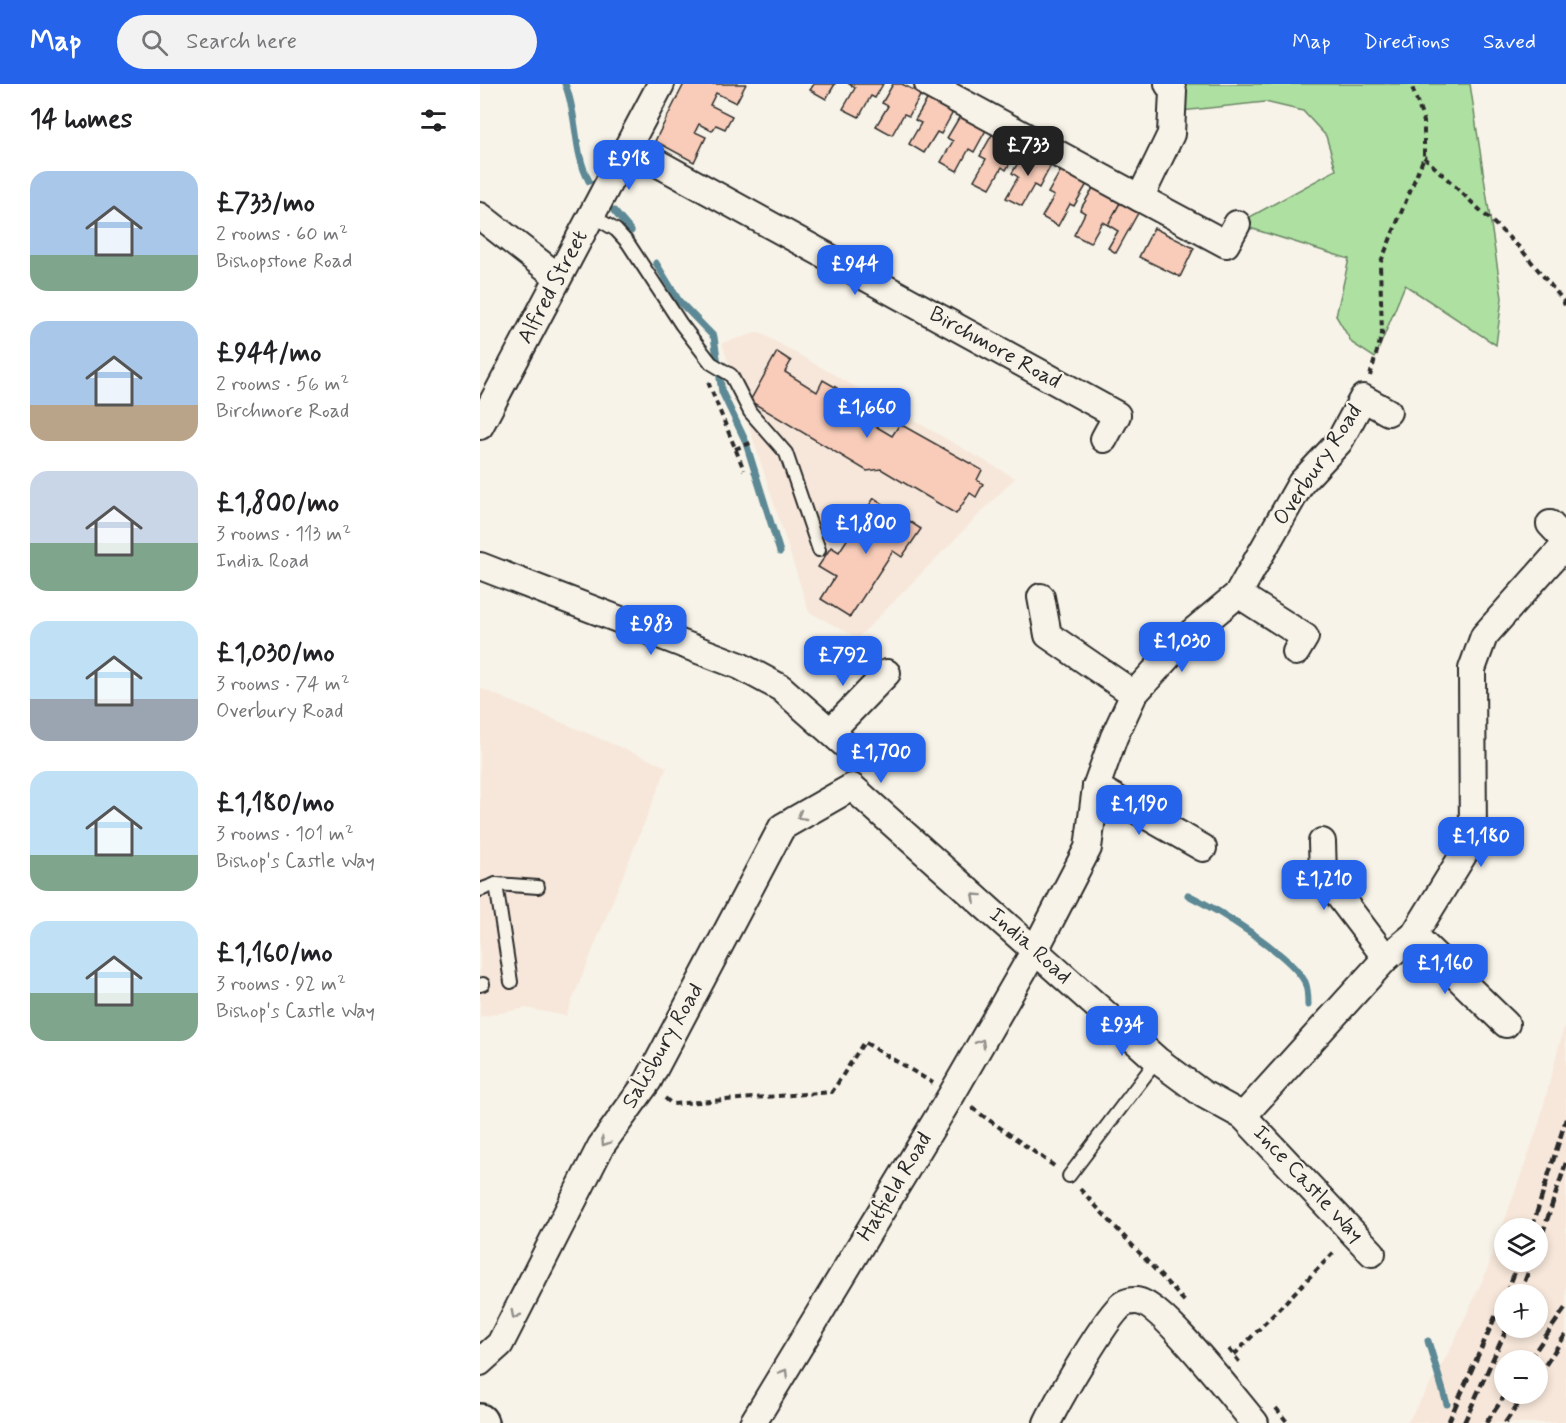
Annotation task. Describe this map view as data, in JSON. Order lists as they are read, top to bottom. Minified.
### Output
{"streets":{"street":["Alfred Street","Birchmore Road","Overbury Road","India Road","Salisbury Road","Ince Castle Way","Hatfield Road"]},"crossings":[["Alfred Street","Birchmore Road"],["Overbury Road","India Road"],["Overbury Road","Hatfield Road"],["India Road","Salisbury Road"],["India Road","Ince Castle Way"],["India Road","Hatfield Road"]],"one_way":["India Road","Salisbury Road","Hatfield Road"],"page":{"header":"Map","search":"Search here","nav":["Map","Directions","Saved"],"heading":"14 homes","price":["£733","£918","£944","£1,660","£1,800","£983","£1,030","£792","£1,700","£1,190","£1,180","£1,210","£1,160","£934"],"list":[{"name":"£733/mo","note":"2 rooms · 60 m² · Bishopstone Road"},{"name":"£944/mo","note":"2 rooms · 56 m² · Birchmore Road"},{"name":"£1,800/mo","note":"3 rooms · 113 m² · India Road"},{"name":"£1,030/mo","note":"3 rooms · 74 m² · Overbury Road"},{"name":"£1,180/mo","note":"3 rooms · 101 m² · Bishop's Castle Way"},{"name":"£1,160/mo","note":"3 rooms · 92 m² · Bishop's Castle Way"}],"map_buttons":["+","−"]}}
